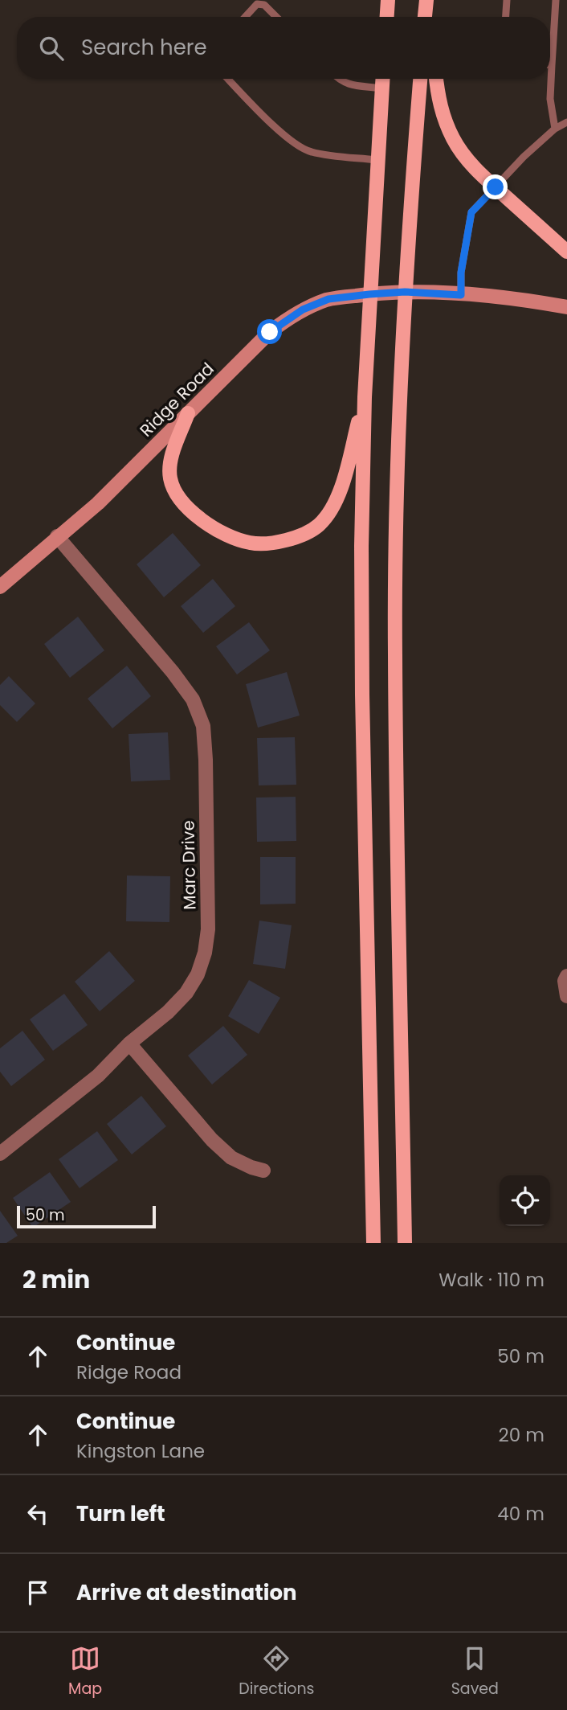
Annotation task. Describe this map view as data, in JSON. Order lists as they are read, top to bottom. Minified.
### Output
{"streets":{"street":["Ridge Road","Marc Drive"]},"crossings":[["Ridge Road","Marc Drive"]],"scale_bar":"50 m","page":{"search":"Search here","scale":"50 m","heading":["2 min","Walk · 110 m"],"list":[["Continue","Ridge Road","50 m"],["Continue","Kingston Lane","20 m"],["Turn left","40 m"],"Arrive at destination"],"nav":["Map","Directions","Saved"]}}
